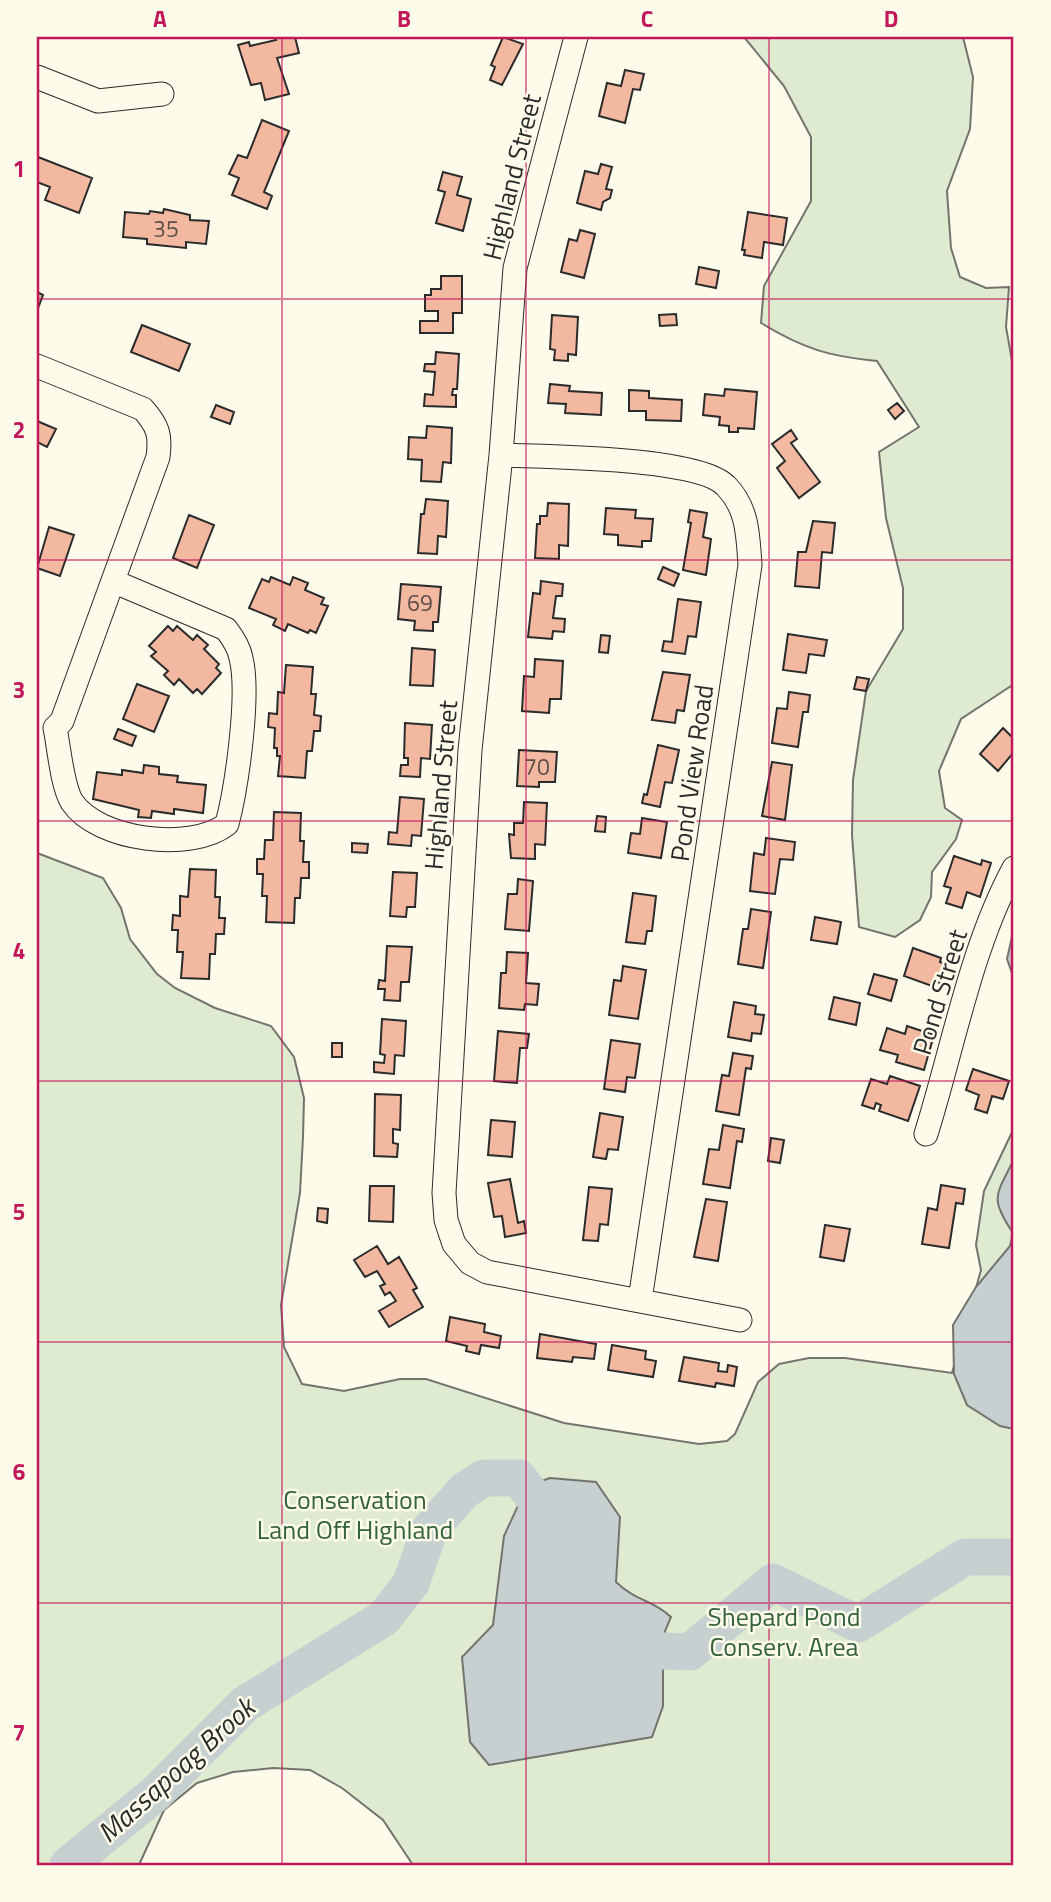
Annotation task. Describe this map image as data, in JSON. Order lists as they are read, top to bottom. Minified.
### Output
{"streets":{"street":["Highland Street","Pond View Road","Pond Street"]},"crossings":[["Highland Street","Pond View Road"]],"water":["Massapoag Brook"],"parks":["Conservation Land Off Highland","Shepard Pond Conserv. Area"],"house_numbers":["35","69","70"],"grid":{"columns":["A","B","C","D"],"rows":["1","2","3","4","5","6","7"]}}
